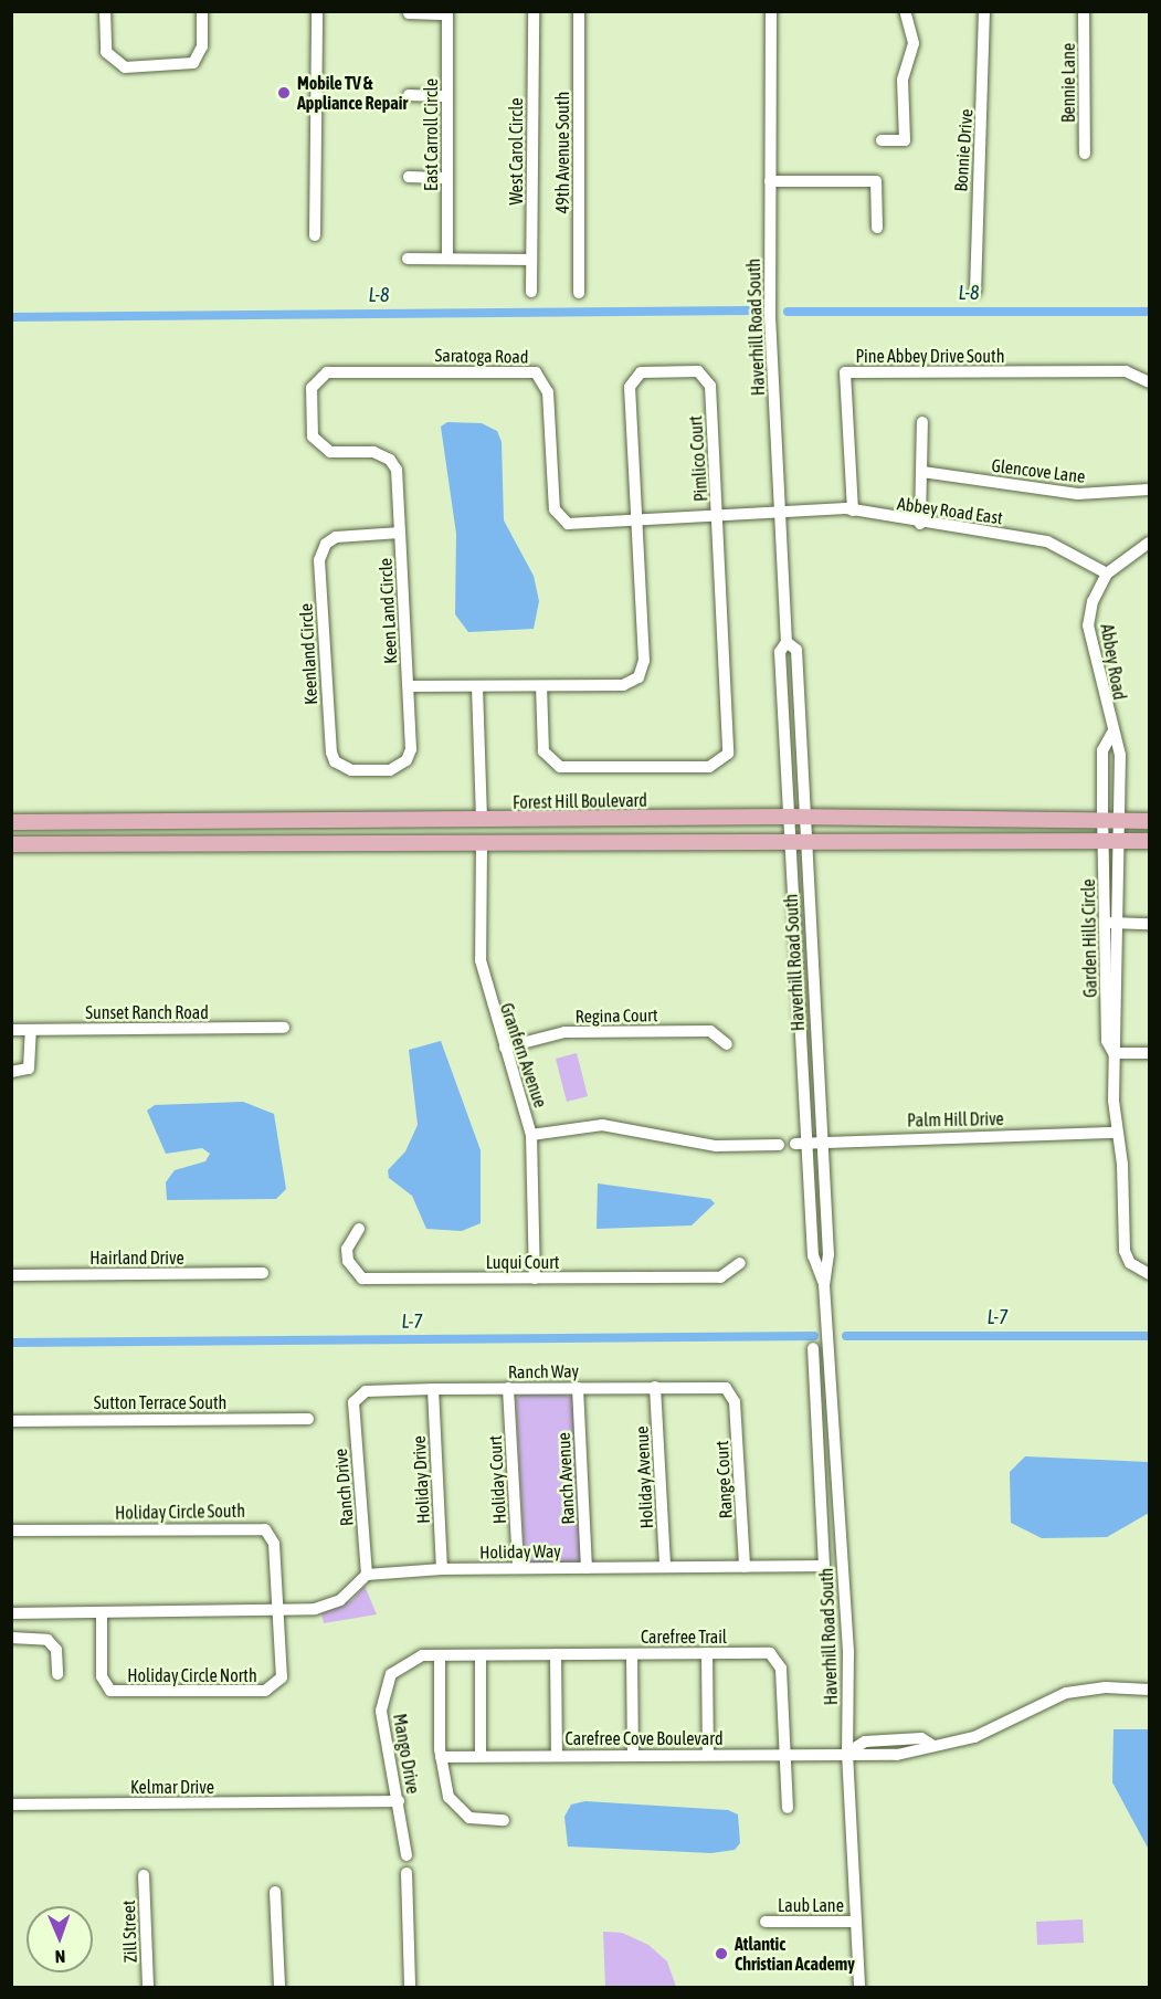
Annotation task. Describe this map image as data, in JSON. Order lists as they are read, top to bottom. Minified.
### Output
{"streets":{"main road":["Forest Hill Boulevard"],"street":["Bennie Lane","East Carroll Circle","Bonnie Drive","West Carol Circle","49th Avenue South","Haverhill Road South","Saratoga Road","Pine Abbey Drive South","Pimlico Court","Glencove Lane","Abbey Road East","Keen Land Circle","Keenland Circle","Abbey Road","Garden Hills Circle","Sunset Ranch Road","Regina Court","Granfern Avenue","Palm Hill Drive","Hairland Drive","Luqui Court","Ranch Way","Sutton Terrace South","Holiday Avenue","Ranch Avenue","Holiday Drive","Holiday Court","Range Court","Ranch Drive","Holiday Circle South","Holiday Way","Carefree Trail","Holiday Circle North","Carefree Cove Boulevard","Mango Drive","Kelmar Drive","Laub Lane","Zill Street"]},"crossings":[["Haverhill Road South","Saratoga Road"],["Haverhill Road South","Abbey Road East"],["Haverhill Road South","Forest Hill Boulevard"],["Haverhill Road South","Palm Hill Drive"],["Haverhill Road South","Carefree Cove Boulevard"],["Haverhill Road South","Laub Lane"],["Saratoga Road","Pimlico Court"],["Saratoga Road","Abbey Road East"],["Saratoga Road","Keen Land Circle"],["Saratoga Road","Keenland Circle"],["Pine Abbey Drive South","Abbey Road East"],["Pimlico Court","Keen Land Circle"],["Abbey Road East","Abbey Road"],["Keen Land Circle","Keenland Circle"],["Abbey Road","Forest Hill Boulevard"],["Abbey Road","Garden Hills Circle"],["Forest Hill Boulevard","Garden Hills Circle"],["Garden Hills Circle","Palm Hill Drive"],["Regina Court","Granfern Avenue"],["Granfern Avenue","Luqui Court"],["Ranch Way","Holiday Avenue"],["Ranch Way","Ranch Avenue"],["Ranch Way","Holiday Drive"],["Ranch Way","Holiday Court"],["Ranch Way","Range Court"],["Ranch Way","Ranch Drive"],["Holiday Avenue","Holiday Way"],["Ranch Avenue","Holiday Way"],["Holiday Drive","Holiday Way"],["Holiday Court","Holiday Way"],["Range Court","Holiday Way"],["Ranch Drive","Holiday Way"],["Holiday Circle South","Holiday Circle North"],["Carefree Trail","Carefree Cove Boulevard"],["Carefree Trail","Mango Drive"],["Mango Drive","Kelmar Drive"]],"water":["L-8","L-7"],"places":["Mobile TV & Appliance Repair","Atlantic Christian Academy"],"north":"bottom"}
